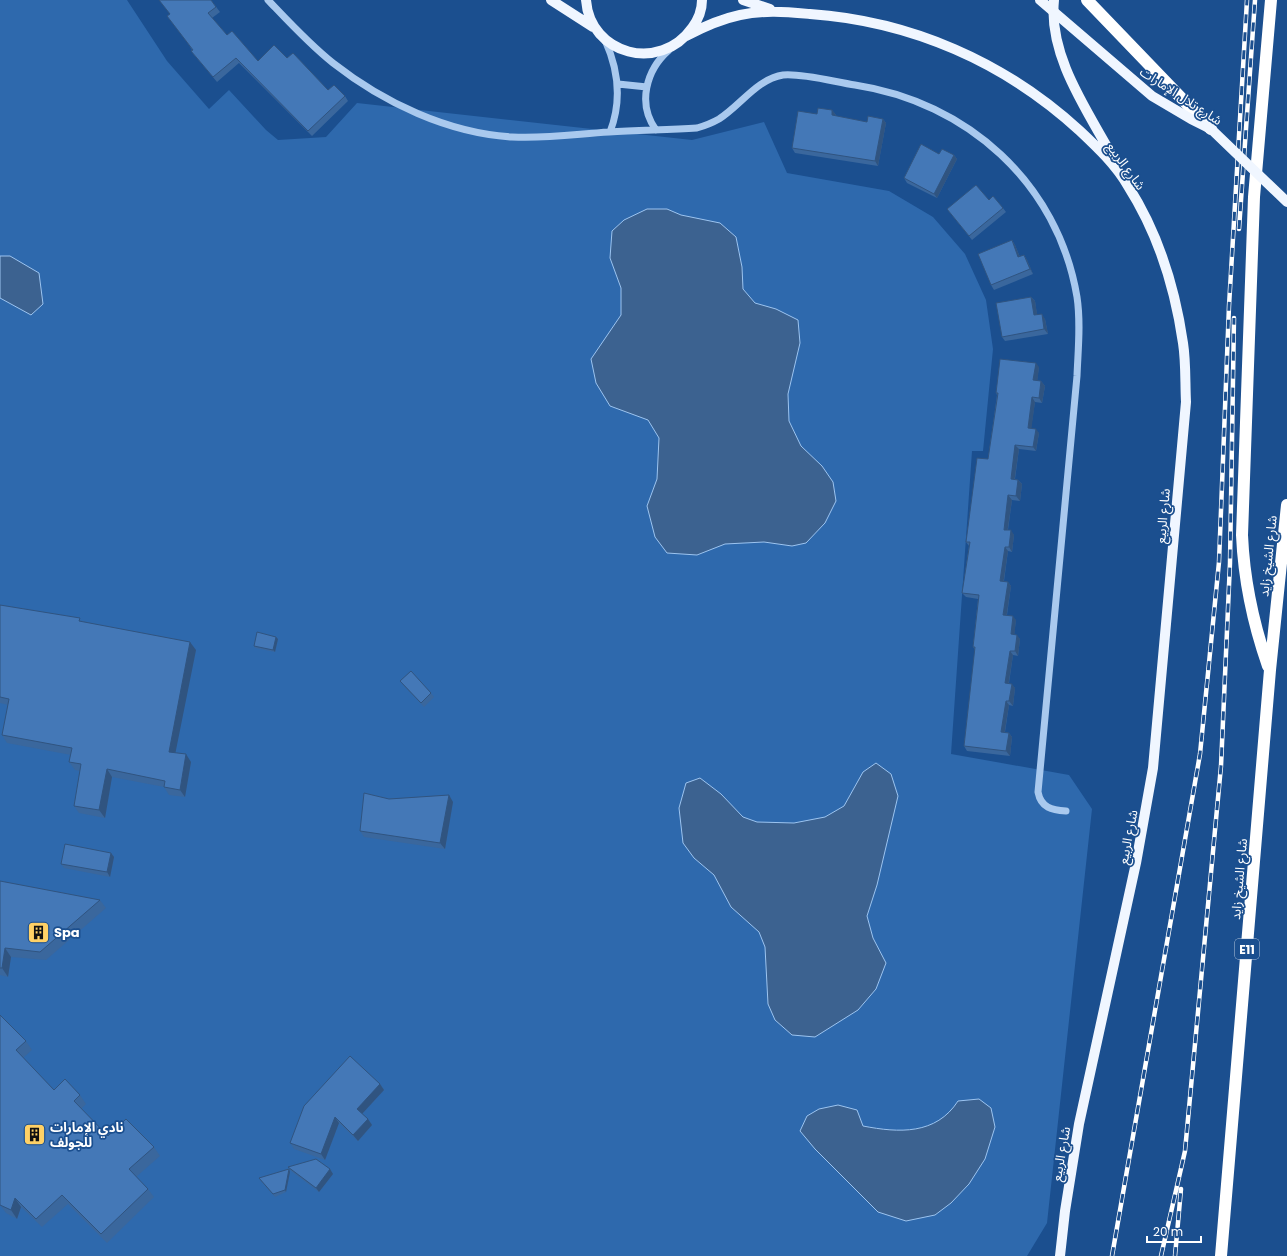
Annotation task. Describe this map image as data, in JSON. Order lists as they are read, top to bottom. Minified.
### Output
{"streets":{"highway":["شارع الشيخ زايد","E11"],"main road":["شارع تلال الإمارات","شارع الربيع"]},"places":{"building":["Spa","نادي الإمارات للجولف"]},"scale_bar":"20 m"}
